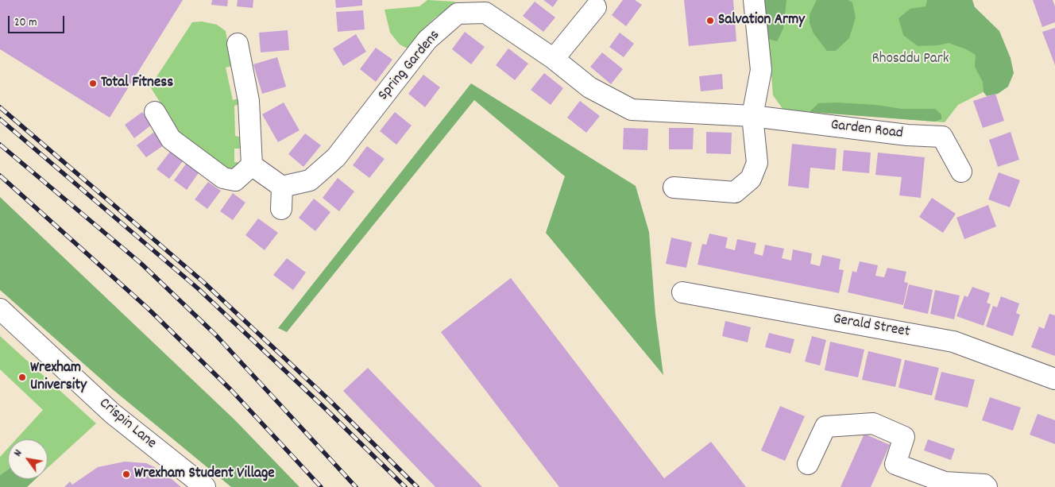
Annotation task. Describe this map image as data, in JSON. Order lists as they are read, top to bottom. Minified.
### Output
{"streets":{"street":["Spring Gardens","Garden Road","Gerald Street","Crispin Lane"]},"crossings":[["Spring Gardens","Garden Road"]],"parks":["Rhosddu Park"],"places":["Salvation Army","Total Fitness","Wrexham University","Wrexham Student Village"],"scale_bar":"20 m","north":"top left"}
